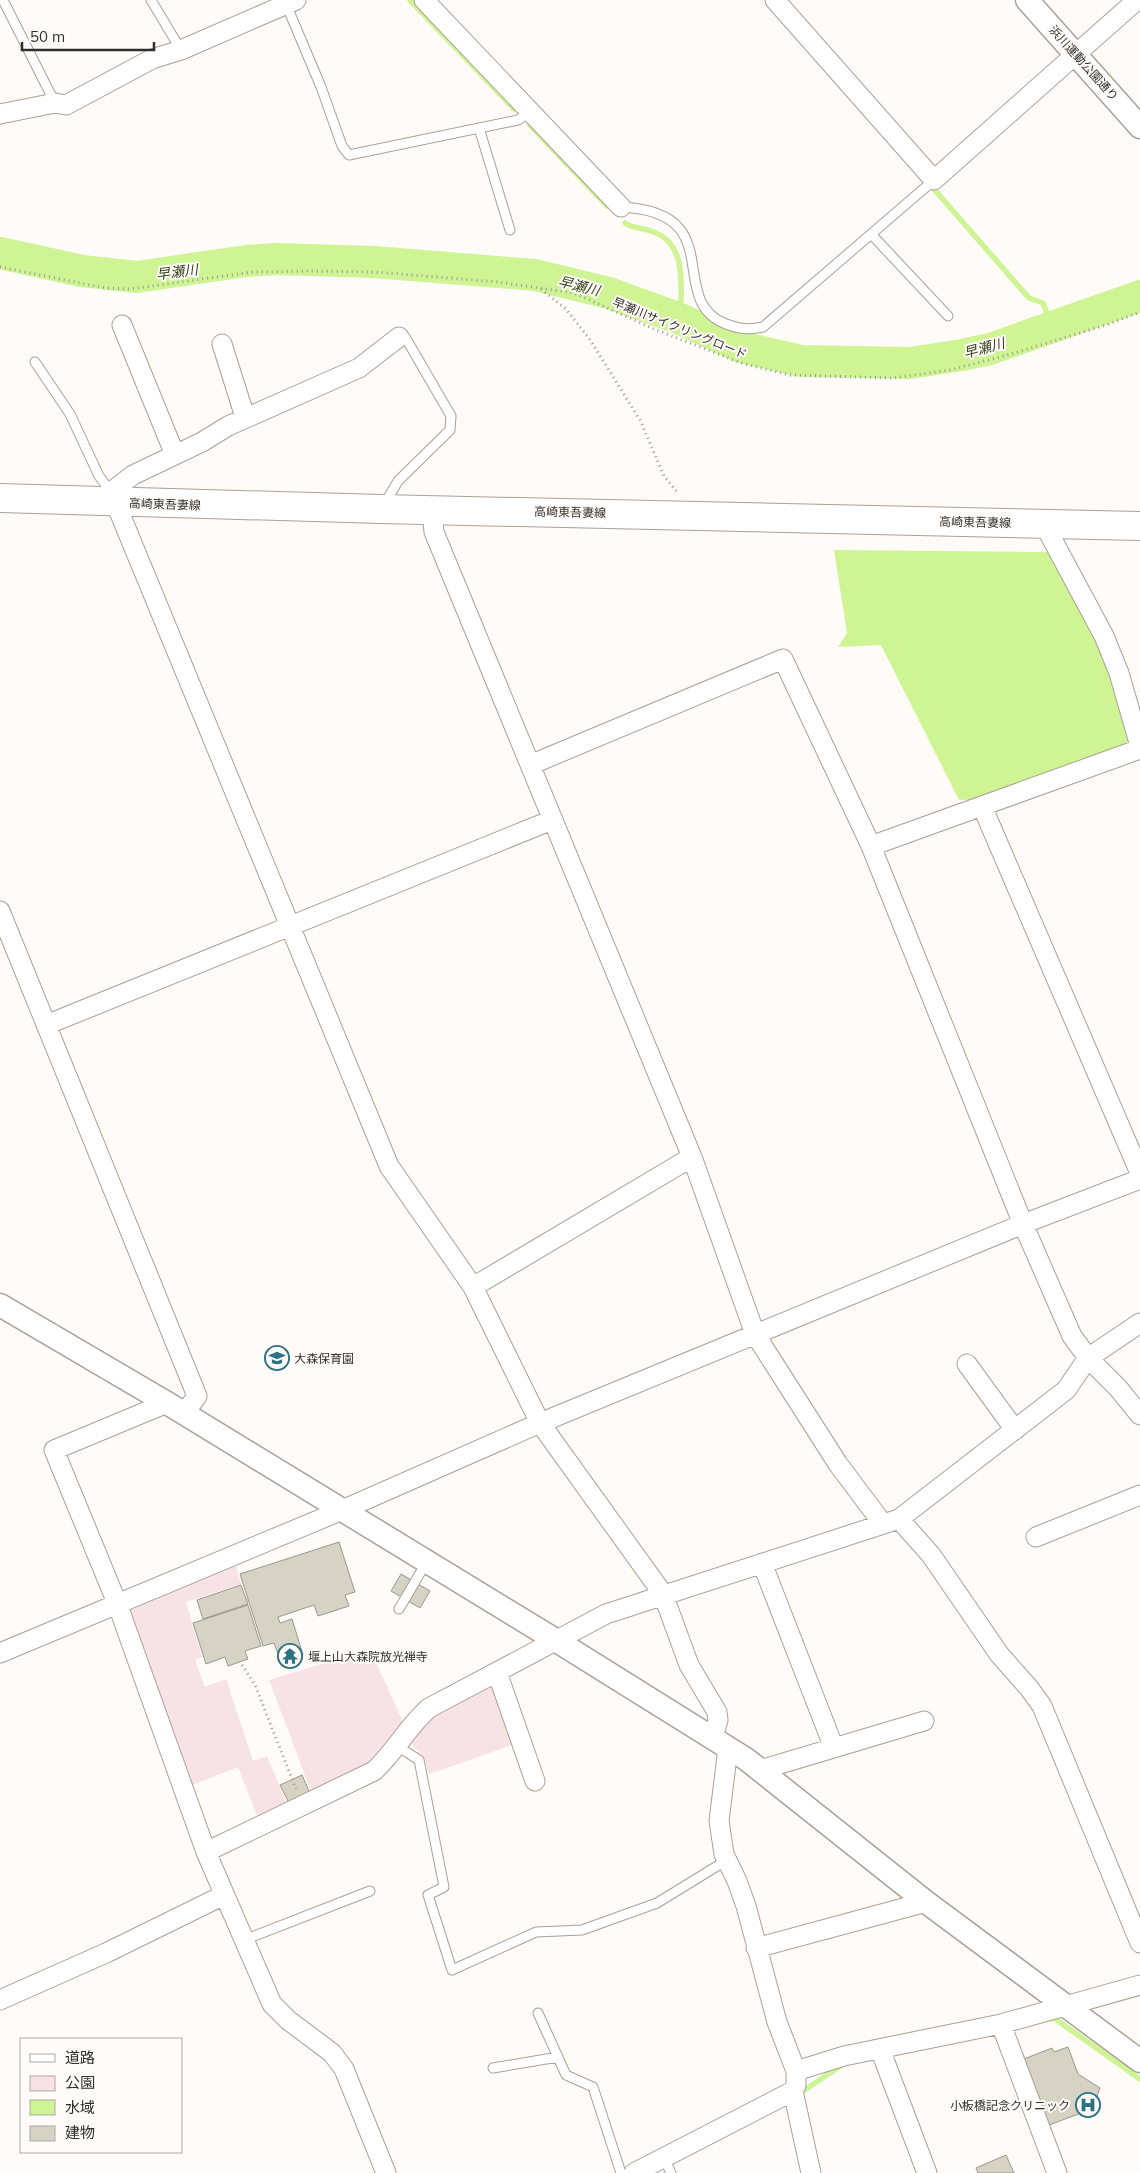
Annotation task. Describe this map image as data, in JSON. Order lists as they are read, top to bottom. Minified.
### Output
{"streets":{"main road":["高崎東吾妻線"],"street":["浜川運動公園通り"],"path":["早瀬川サイクリングロード"]},"water":["早瀬川"],"places":{"school or university":["大森保育園"],"temple":["堰上山大森院放光禅寺"],"hospital":["小板橋記念クリニック"]},"legend":["道路","公園","水域","建物"],"scale_bar":"50 m"}
